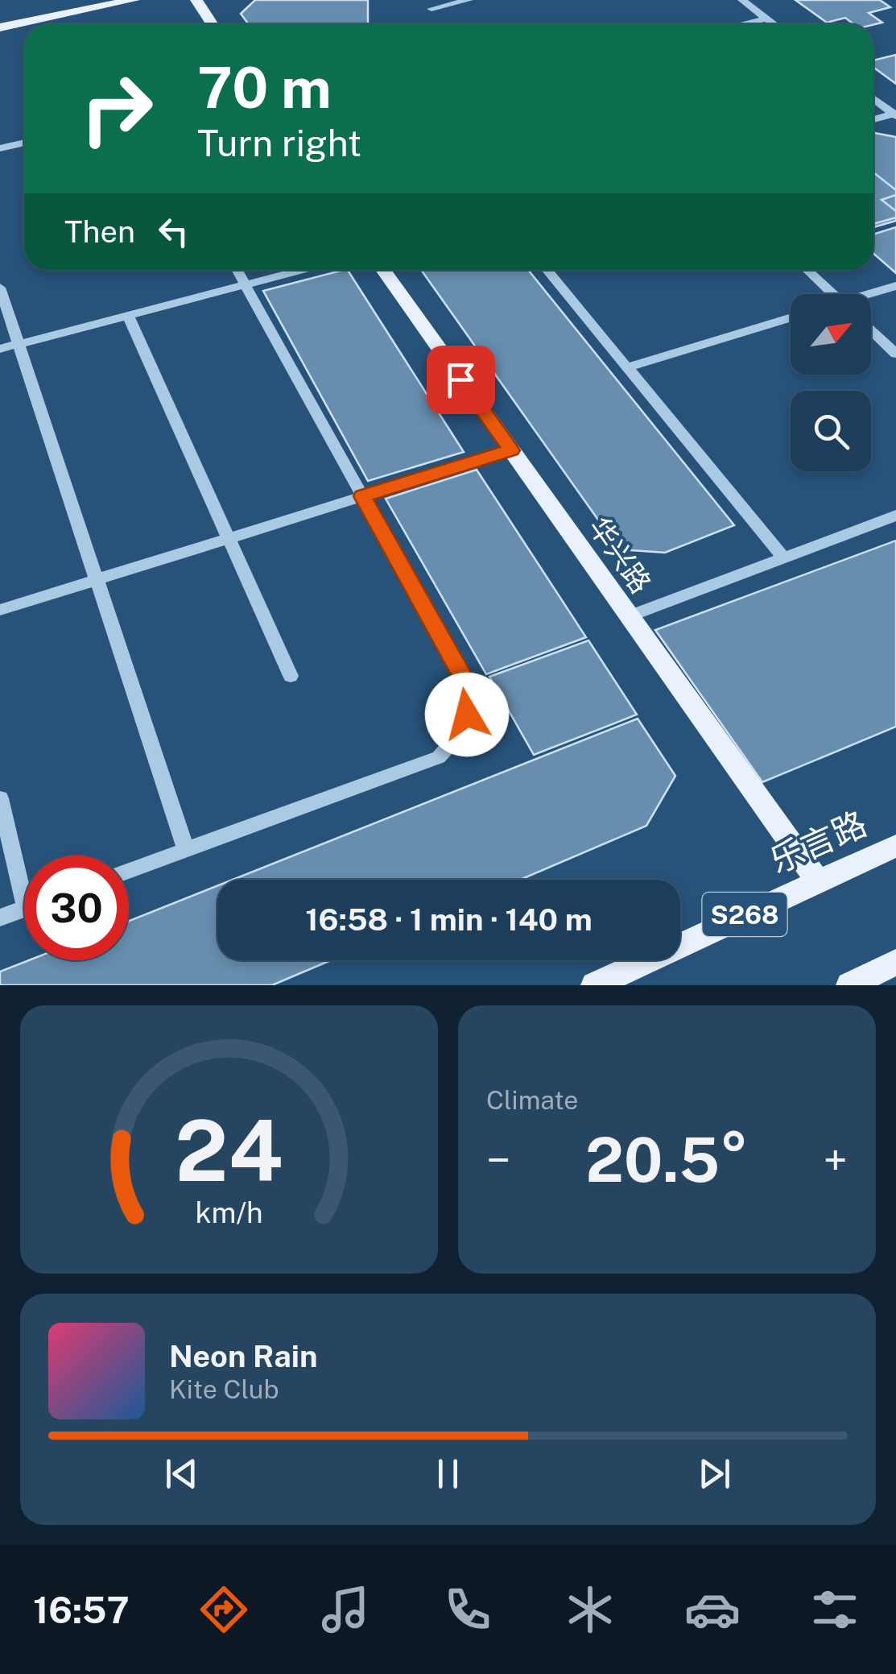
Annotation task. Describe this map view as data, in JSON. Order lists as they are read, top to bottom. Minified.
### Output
{"streets":{"main road":["华兴路","乐言路","S268"]},"crossings":[["华兴路","乐言路"]],"north":"top right","page":{"turn":["70 m","Turn right"],"then":"Then","limit":"30","trip":"16:58 · 1 min · 140 m","tile":"Climate","heat":["−","20.5°","+"],"song":["Neon Rain","Kite Club"],"tabs":"16:57","gauge":["24","km/h"]}}
